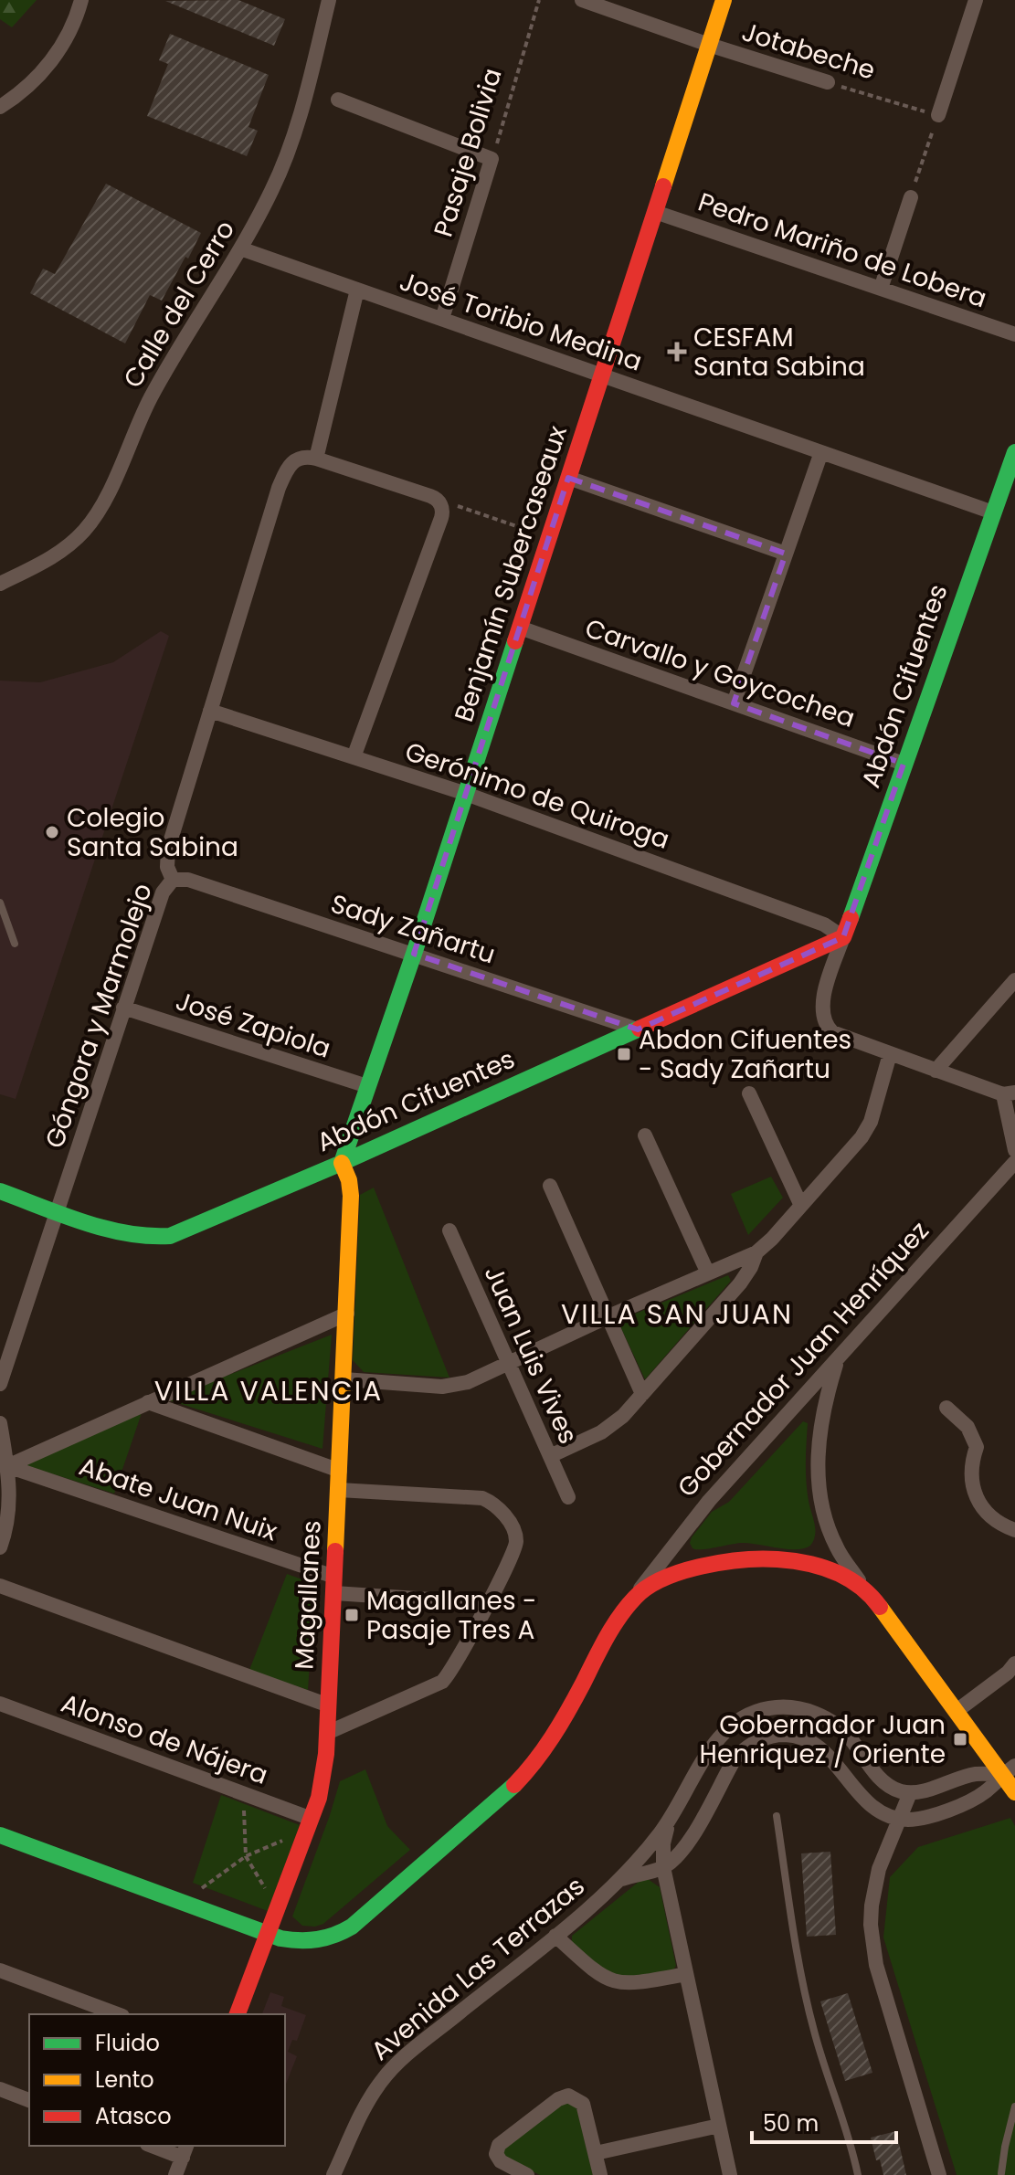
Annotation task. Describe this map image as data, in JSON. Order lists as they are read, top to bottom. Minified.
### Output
{"streets":{"street":["Jotabeche","Pasaje Bolivia","Pedro Mariño de Lobera","Calle del Cerro","José Toribio Medina","Benjamín Subercaseaux","Carvallo y Goycochea","Abdón Cifuentes","Gerónimo de Quiroga","Sady Zañartu","Góngora y Marmolejo","José Zapiola","Juan Luis Vives","Gobernador Juan Henríquez","Abate Juan Nuix","Magallanes","Alonso de Nájera","Avenida Las Terrazas"]},"crossings":[["Jotabeche","Benjamín Subercaseaux"],["Pasaje Bolivia","José Toribio Medina"],["Pedro Mariño de Lobera","Benjamín Subercaseaux"],["Calle del Cerro","José Toribio Medina"],["José Toribio Medina","Benjamín Subercaseaux"],["José Toribio Medina","Abdón Cifuentes"],["Benjamín Subercaseaux","Carvallo y Goycochea"],["Benjamín Subercaseaux","Abdón Cifuentes"],["Benjamín Subercaseaux","Gerónimo de Quiroga"],["Benjamín Subercaseaux","Sady Zañartu"],["Benjamín Subercaseaux","José Zapiola"],["Benjamín Subercaseaux","Magallanes"],["Carvallo y Goycochea","Abdón Cifuentes"],["Abdón Cifuentes","Gerónimo de Quiroga"],["Abdón Cifuentes","Sady Zañartu"],["Abdón Cifuentes","Góngora y Marmolejo"],["Abdón Cifuentes","Magallanes"],["Gerónimo de Quiroga","Góngora y Marmolejo"],["Sady Zañartu","Góngora y Marmolejo"],["Góngora y Marmolejo","José Zapiola"],["Gobernador Juan Henríquez","Magallanes"],["Abate Juan Nuix","Magallanes"],["Magallanes","Alonso de Nájera"]],"districts":["VILLA SAN JUAN","VILLA VALENCIA"],"places":{"health":["CESFAM Santa Sabina"],"other":["Colegio Santa Sabina"],"transit":["Abdon Cifuentes - Sady Zañartu","Magallanes - Pasaje Tres A","Gobernador Juan Henriquez / Oriente"]},"legend":["Fluido","Lento","Atasco"],"scale_bar":"50 m"}
